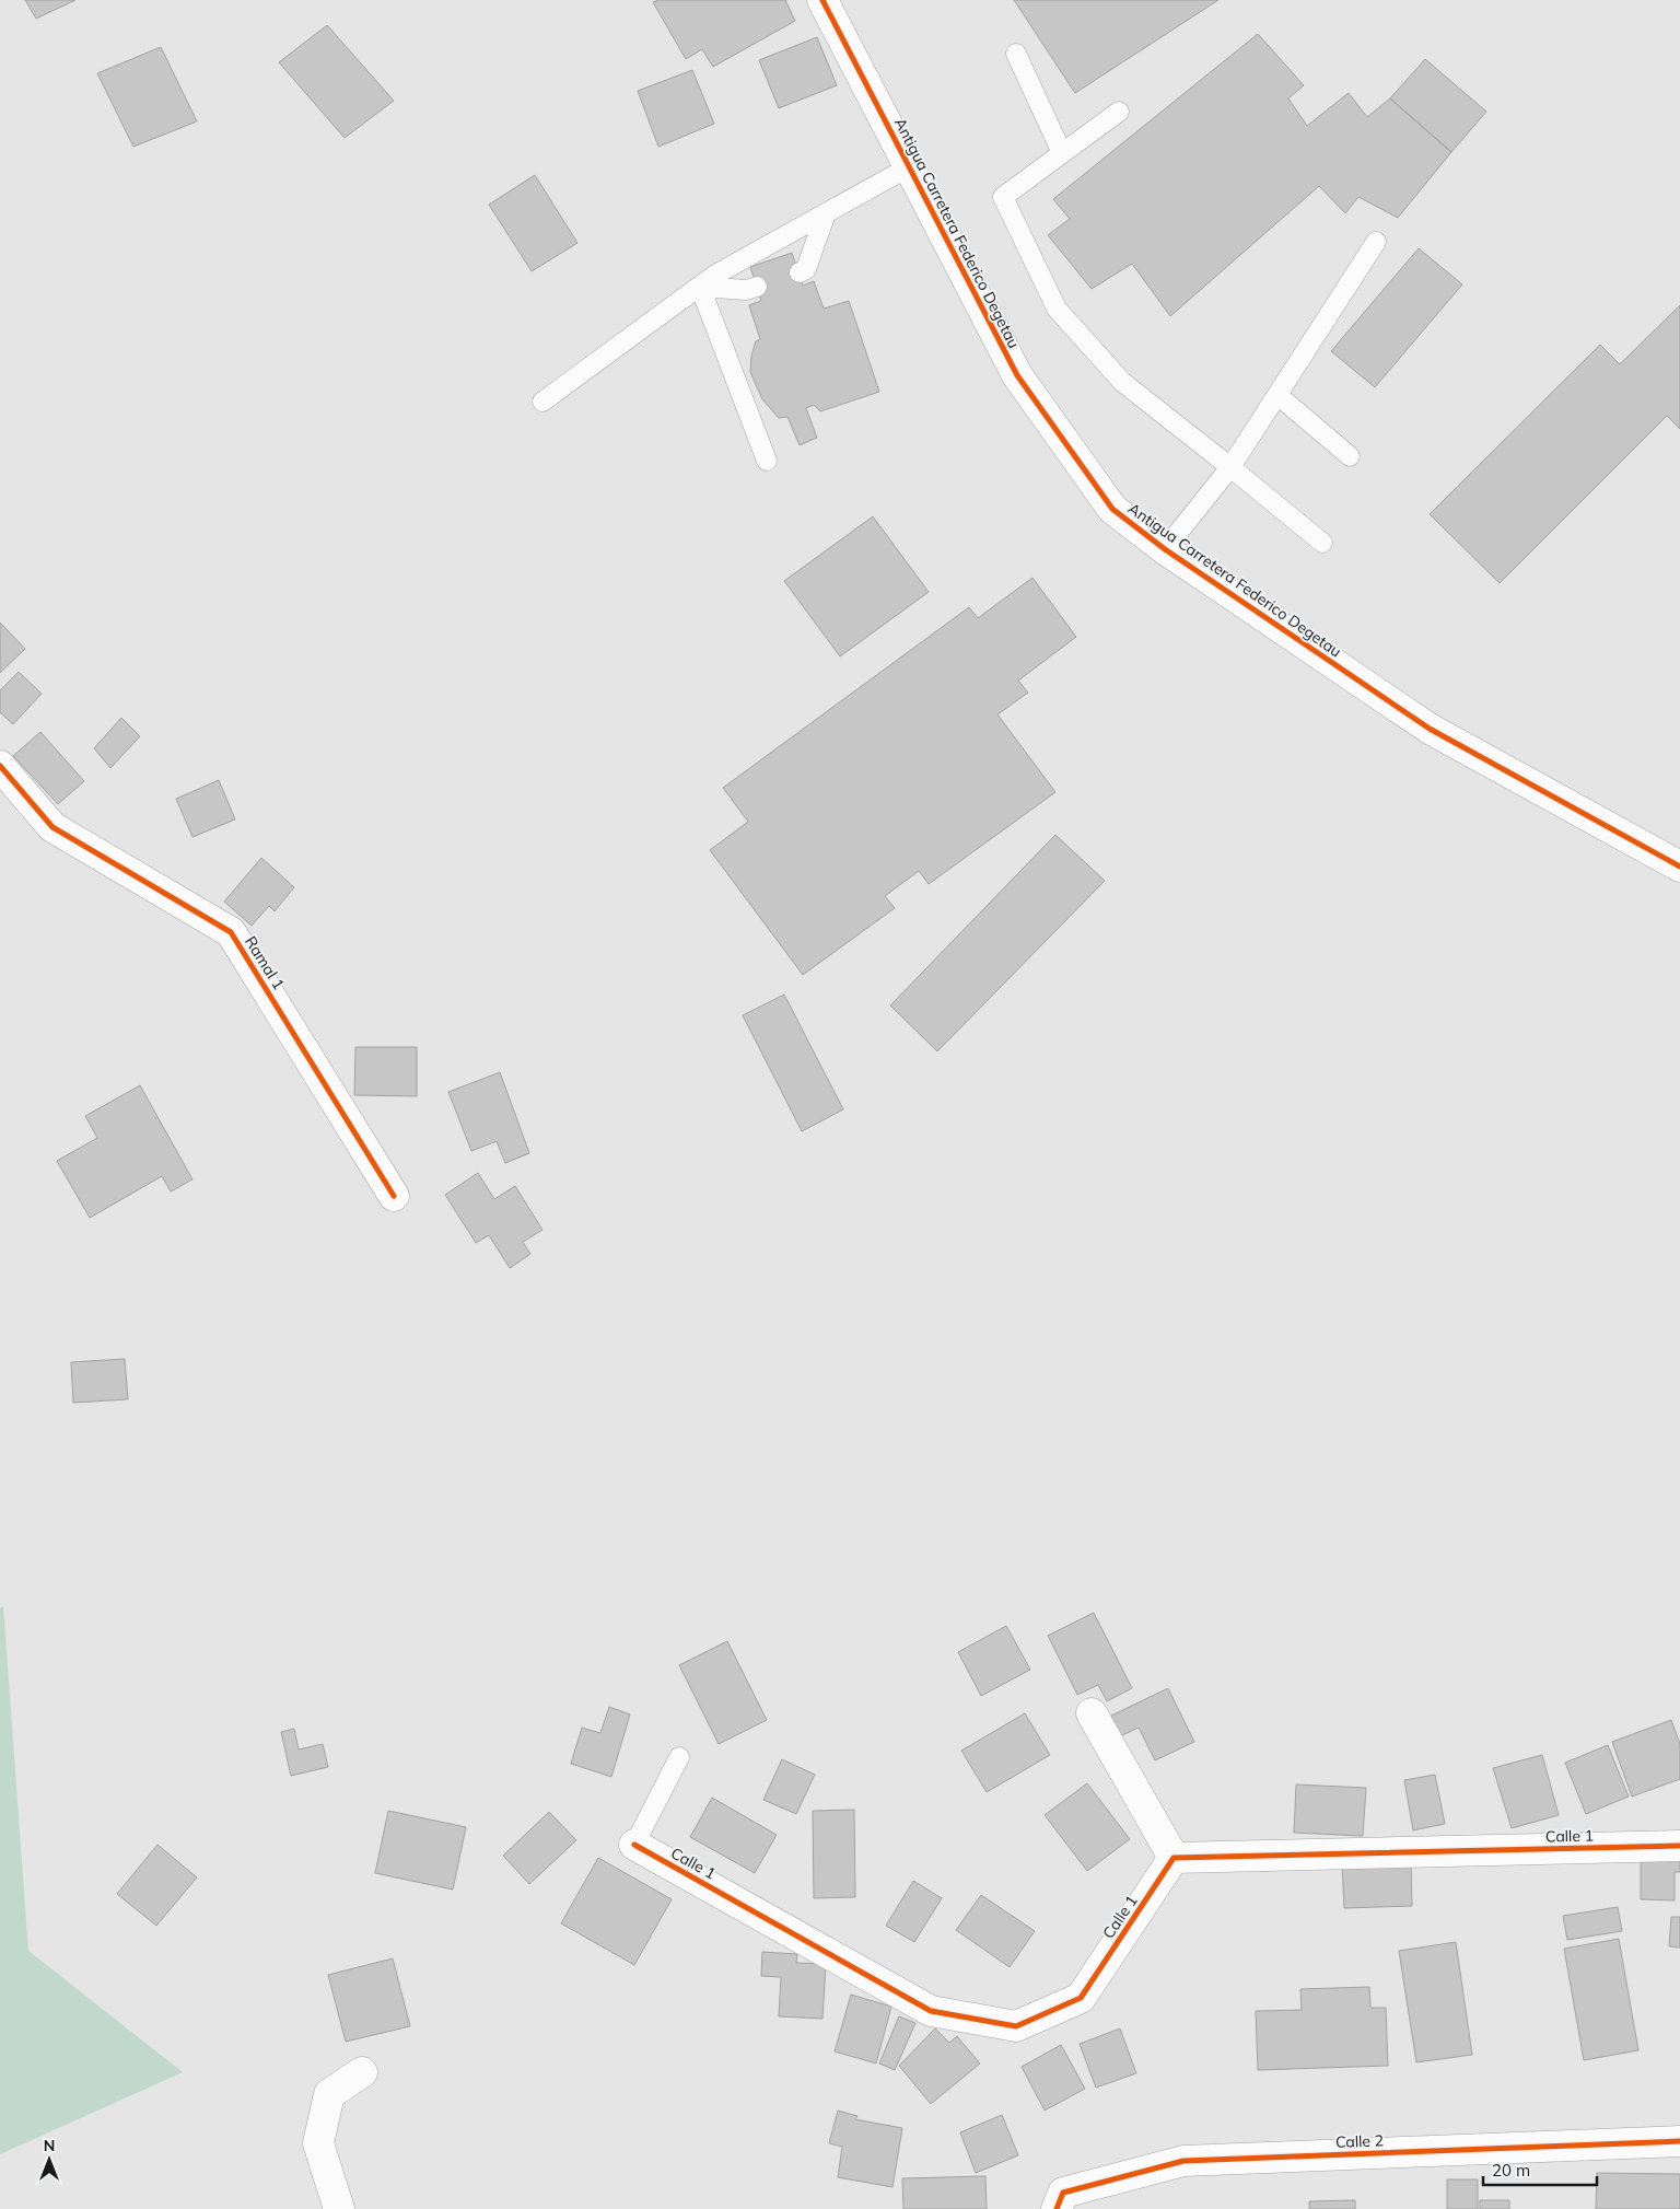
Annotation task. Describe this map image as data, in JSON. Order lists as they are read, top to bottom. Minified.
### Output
{"streets":{"street":["Antigua Carretera Federico Degetau","Ramal 1","Calle 1","Calle 2"]},"scale_bar":"20 m","north":"top"}
